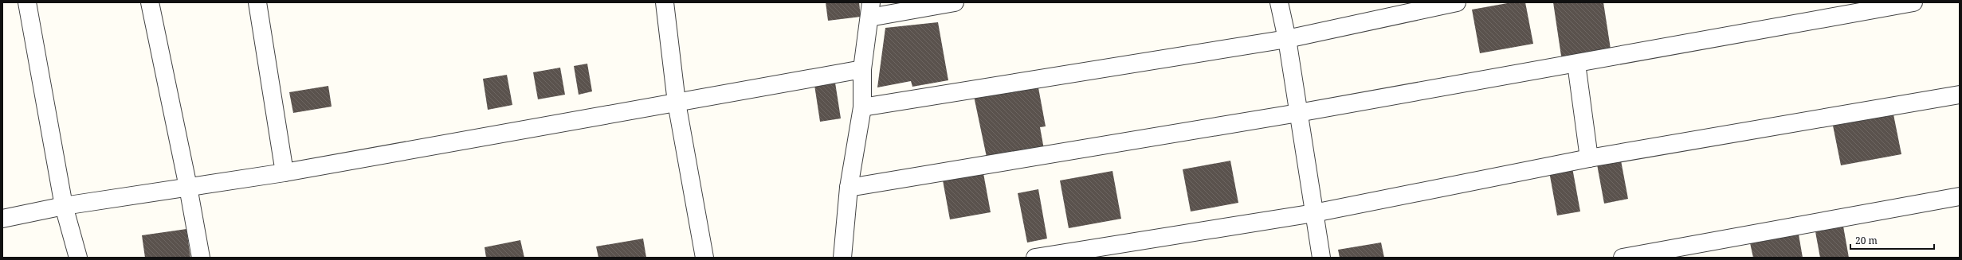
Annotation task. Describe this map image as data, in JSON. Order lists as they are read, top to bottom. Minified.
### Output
{"scale_bar":"20 m"}
